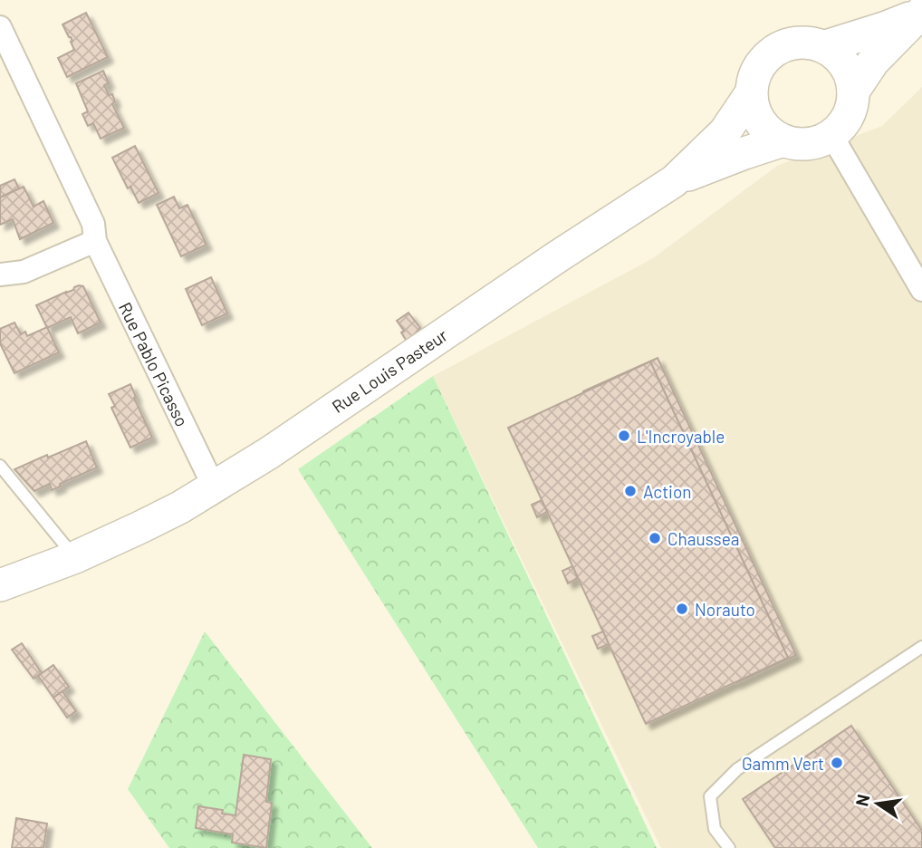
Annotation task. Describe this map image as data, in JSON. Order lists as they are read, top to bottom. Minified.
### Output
{"streets":{"main road":["Rue Louis Pasteur"],"street":["Rue Pablo Picasso"]},"crossings":[["Rue Pablo Picasso","Rue Louis Pasteur"]],"places":["L'Incroyable","Action","Chaussea","Norauto","Gamm Vert"],"north":"left"}
